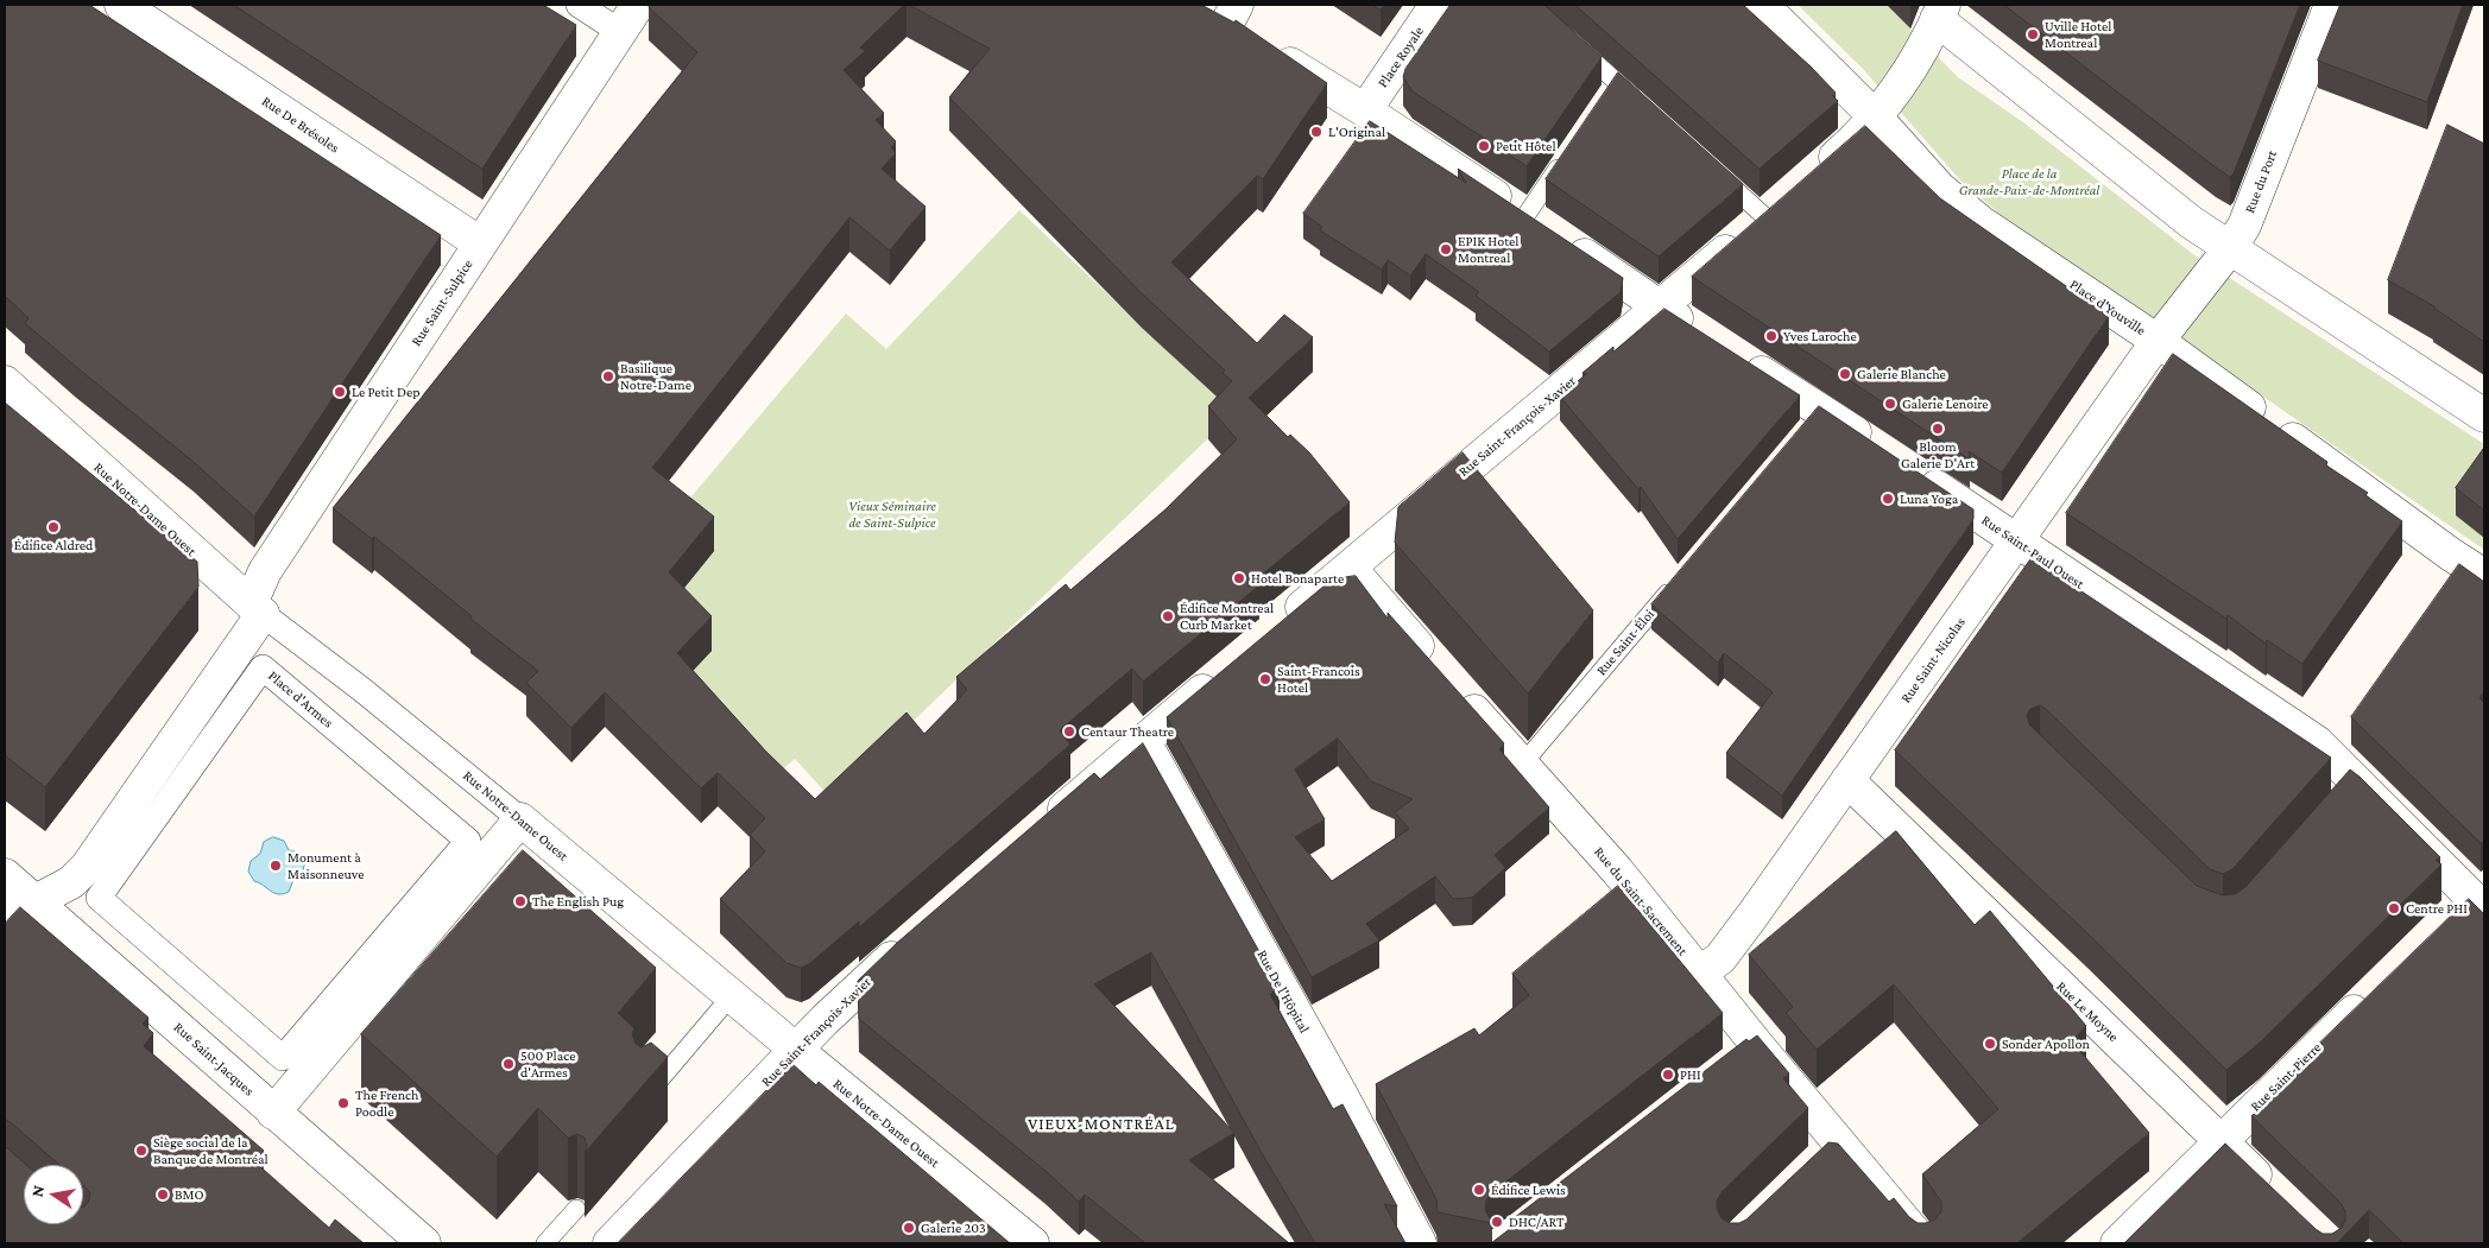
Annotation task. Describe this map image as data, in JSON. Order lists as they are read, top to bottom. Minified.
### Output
{"streets":{"street":["Place Royale","Rue De Brésoles","Rue du Port","Rue Saint-Sulpice","Place d'Youville","Rue Saint-François-Xavier","Rue Notre-Dame Ouest","Rue Saint-Paul Ouest","Rue Saint-Nicolas","Place d'Armes","Rue du Saint-Sacrement","Rue De l'Hôpital","Rue Le Moyne","Rue Saint-Jacques","Rue Saint-Pierre"],"lane":["Rue Saint-Éloi"]},"crossings":[["Rue De Brésoles","Rue Saint-Sulpice"],["Rue du Port","Place d'Youville"],["Rue du Port","Rue Saint-Nicolas"],["Rue Saint-Sulpice","Rue Notre-Dame Ouest"],["Place d'Youville","Rue Saint-Nicolas"],["Rue Saint-François-Xavier","Rue Notre-Dame Ouest"],["Rue Saint-François-Xavier","Rue du Saint-Sacrement"],["Rue Saint-Paul Ouest","Rue Saint-Nicolas"],["Rue Saint-Éloi","Rue du Saint-Sacrement"],["Rue Saint-Nicolas","Rue du Saint-Sacrement"],["Rue Saint-Nicolas","Rue Le Moyne"],["Rue Le Moyne","Rue Saint-Pierre"]],"districts":["VIEUX-MONTRÉAL"],"parks":["Place de la Grande-Paix-de-Montréal","Vieux Séminaire de Saint-Sulpice"],"places":["Uville Hotel Montreal","L'Original","Petit Hôtel","EPIK Hotel Montreal","Yves Laroche","Galerie Blanche","Basilique Notre-Dame","Le Petit Dep","Galerie Lenoire","Bloom Galerie D'Art","Luna Yoga","Édifice Aldred","Hotel Bonaparte","Édifice Montreal Curb Market","Saint-Francois Hotel","Centaur Theatre","Monument à Maisonneuve","The English Pug","Centre PHI","Sonder Apollon","500 Place d'Armes","PHI","The French Poodle","Siège social de la Banque de Montréal","Édifice Lewis","BMO","DHC/ART","Galerie 203"],"north":"left"}
